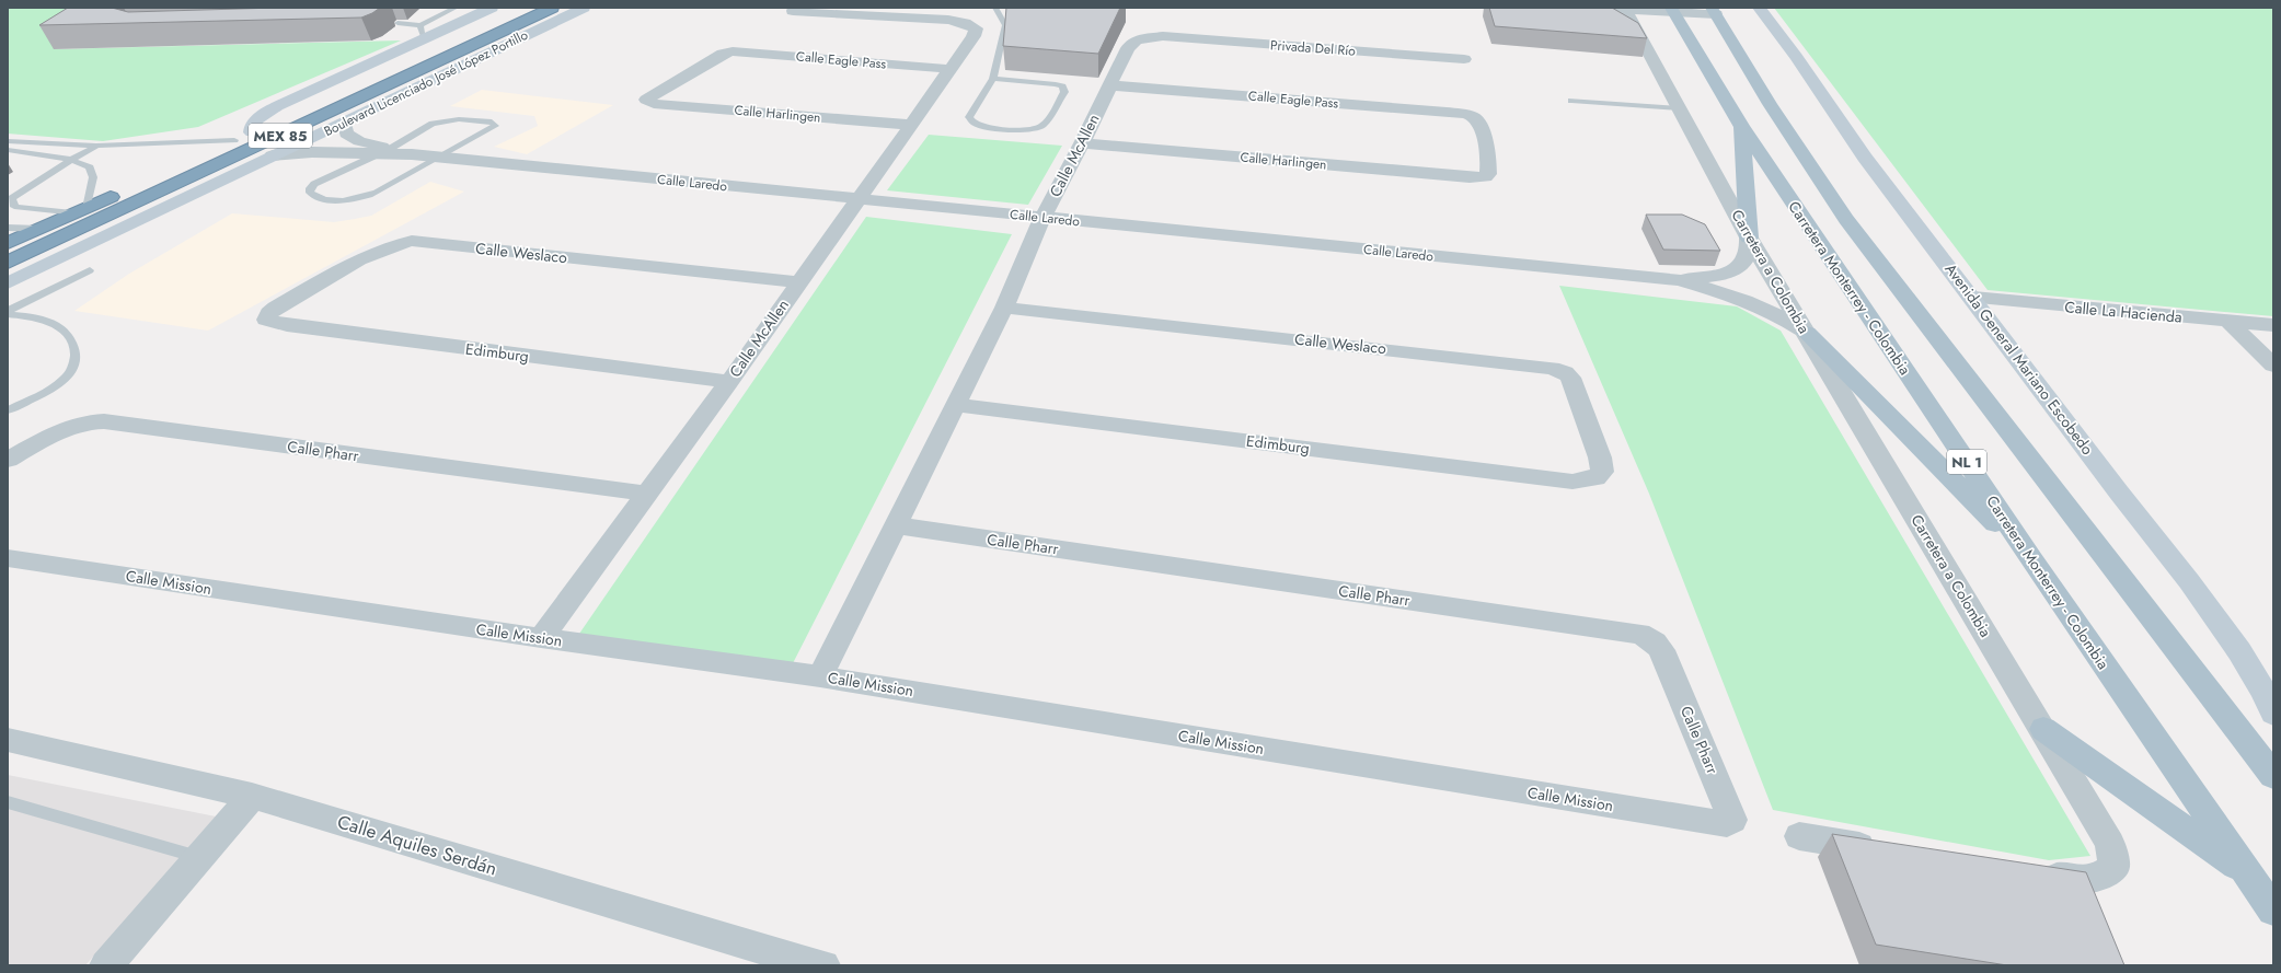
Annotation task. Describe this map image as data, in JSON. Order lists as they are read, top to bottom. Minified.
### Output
{"streets":{"highway":["Boulevard Licenciado José López Portillo","MEX 85"],"main road":["Carretera Monterrey - Colombia","NL 1"],"street":["Privada Del Río","Calle Eagle Pass","Calle Harlingen","Calle McAllen","Calle Laredo","Calle Weslaco","Carretera a Colombia","Calle La Hacienda","Edimburg","Avenida General Mariano Escobedo","Calle Pharr","Calle Mission","Calle Aquiles Serdán"]},"crossings":[["Privada Del Río","Calle McAllen"],["Calle Eagle Pass","Calle Harlingen"],["Calle Eagle Pass","Calle McAllen"],["Boulevard Licenciado José López Portillo","Calle Laredo"],["Calle Harlingen","Calle McAllen"],["Calle McAllen","Calle Laredo"],["Calle McAllen","Calle Weslaco"],["Calle McAllen","Edimburg"],["Calle McAllen","Calle Pharr"],["Calle McAllen","Calle Mission"],["Calle Laredo","Carretera a Colombia"],["Calle Weslaco","Edimburg"],["Calle La Hacienda","Avenida General Mariano Escobedo"],["Calle Pharr","Calle Mission"]]}
